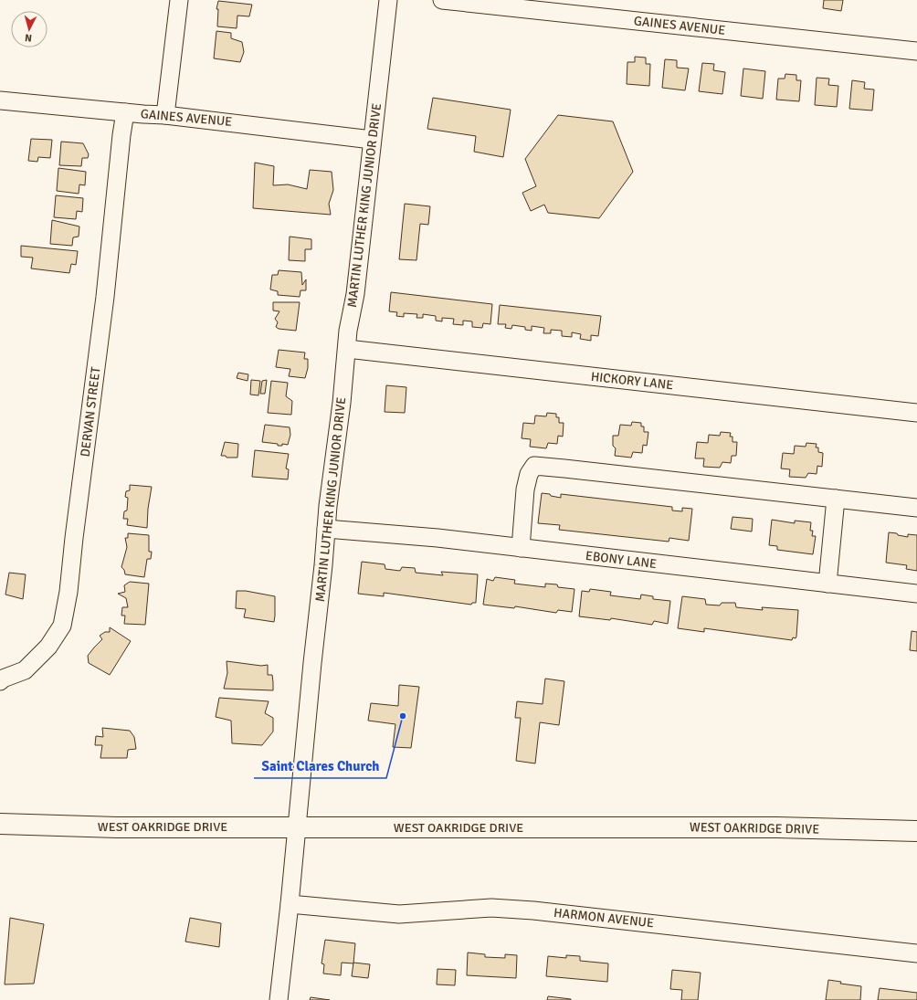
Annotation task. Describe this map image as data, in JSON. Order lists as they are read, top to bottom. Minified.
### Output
{"streets":{"main road":["WEST OAKRIDGE DRIVE"],"street":["GAINES AVENUE","MARTIN LUTHER KING JUNIOR DRIVE","HICKORY LANE","DERVAN STREET","EBONY LANE","HARMON AVENUE"]},"crossings":[["GAINES AVENUE","MARTIN LUTHER KING JUNIOR DRIVE"],["GAINES AVENUE","DERVAN STREET"],["MARTIN LUTHER KING JUNIOR DRIVE","HICKORY LANE"],["MARTIN LUTHER KING JUNIOR DRIVE","EBONY LANE"],["MARTIN LUTHER KING JUNIOR DRIVE","WEST OAKRIDGE DRIVE"],["MARTIN LUTHER KING JUNIOR DRIVE","HARMON AVENUE"]],"places":["Saint Clares Church"],"north":"bottom"}
